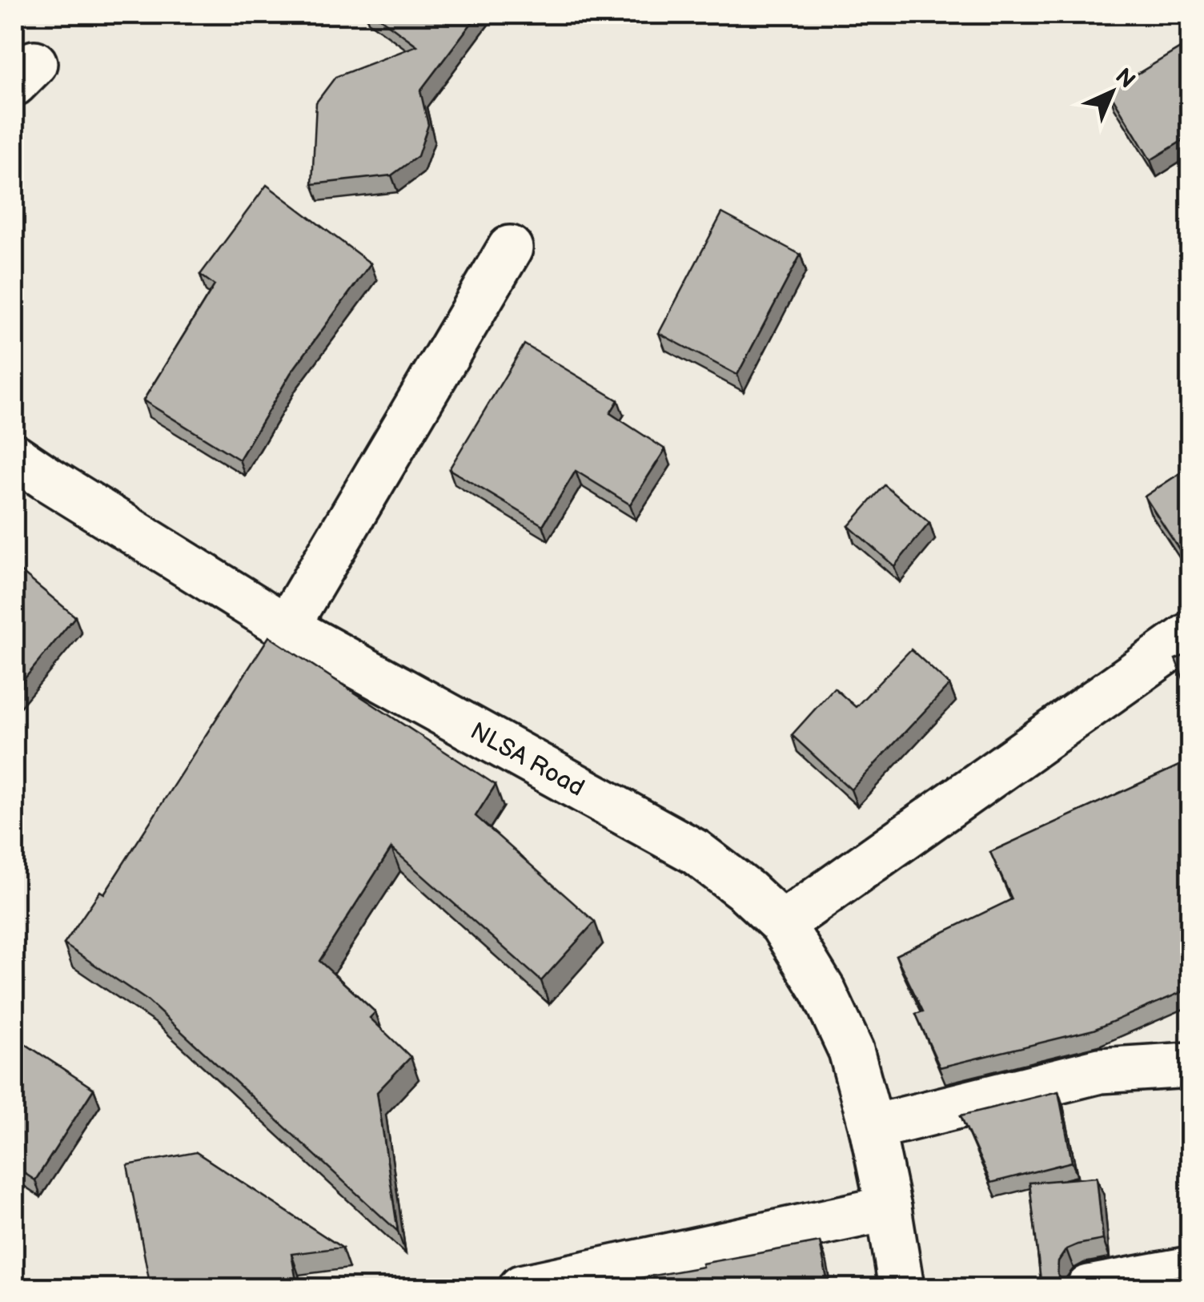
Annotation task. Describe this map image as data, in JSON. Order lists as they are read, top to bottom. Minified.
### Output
{"streets":{"street":["NLSA Road"]},"north":"top right"}
